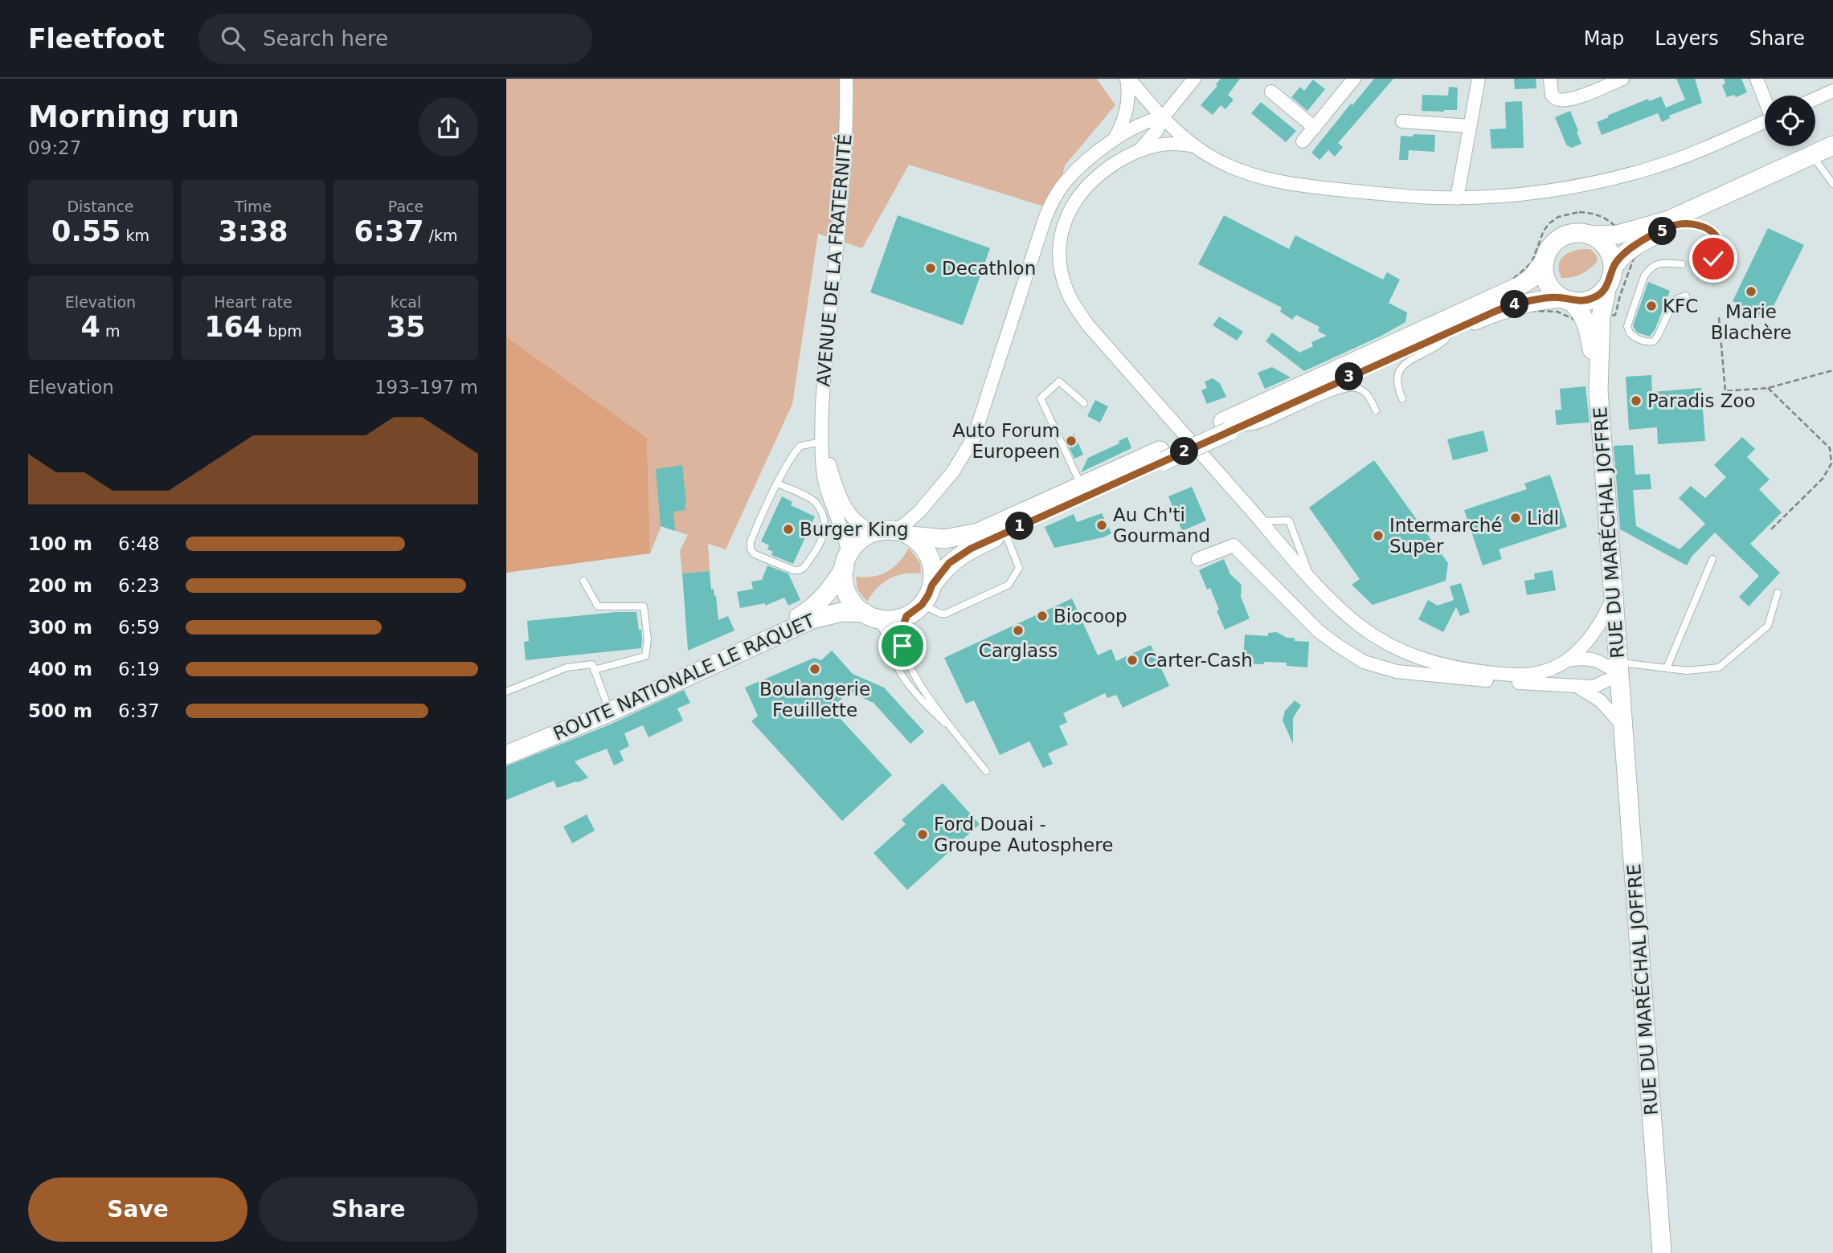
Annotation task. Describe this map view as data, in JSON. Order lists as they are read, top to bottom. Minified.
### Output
{"streets":{"main road":["RUE DU MARÉCHAL JOFFRE","ROUTE NATIONALE LE RAQUET"],"street":["AVENUE DE LA FRATERNITÉ"]},"crossings":[["AVENUE DE LA FRATERNITÉ","ROUTE NATIONALE LE RAQUET"]],"places":["Decathlon","Marie Blachère","KFC","Paradis Zoo","Auto Forum Europeen","Lidl","Au Ch'ti Gourmand","Burger King","Intermarché Super","Biocoop","Carglass","Carter-Cash","Boulangerie Feuillette","Ford Douai - Groupe Autosphere"],"page":{"header":"Fleetfoot","search":"Search here","nav":["Map","Layers","Share"],"heading":["Morning run","09:27"],"stats":[["Distance","0.55 km"],["Time","3:38"],["Pace","6:37 /km"],["Elevation","4 m"],["Heart rate","164 bpm"],["kcal","35"]],"pins":["5","4","3","2","1"],"chart":["Elevation","193–197 m"],"list":[{"name":"100 m","note":"6:48"},{"name":"200 m","note":"6:23"},{"name":"300 m","note":"6:59"},{"name":"400 m","note":"6:19"},{"name":"500 m","note":"6:37"}],"buttons":["Save","Share"]}}
